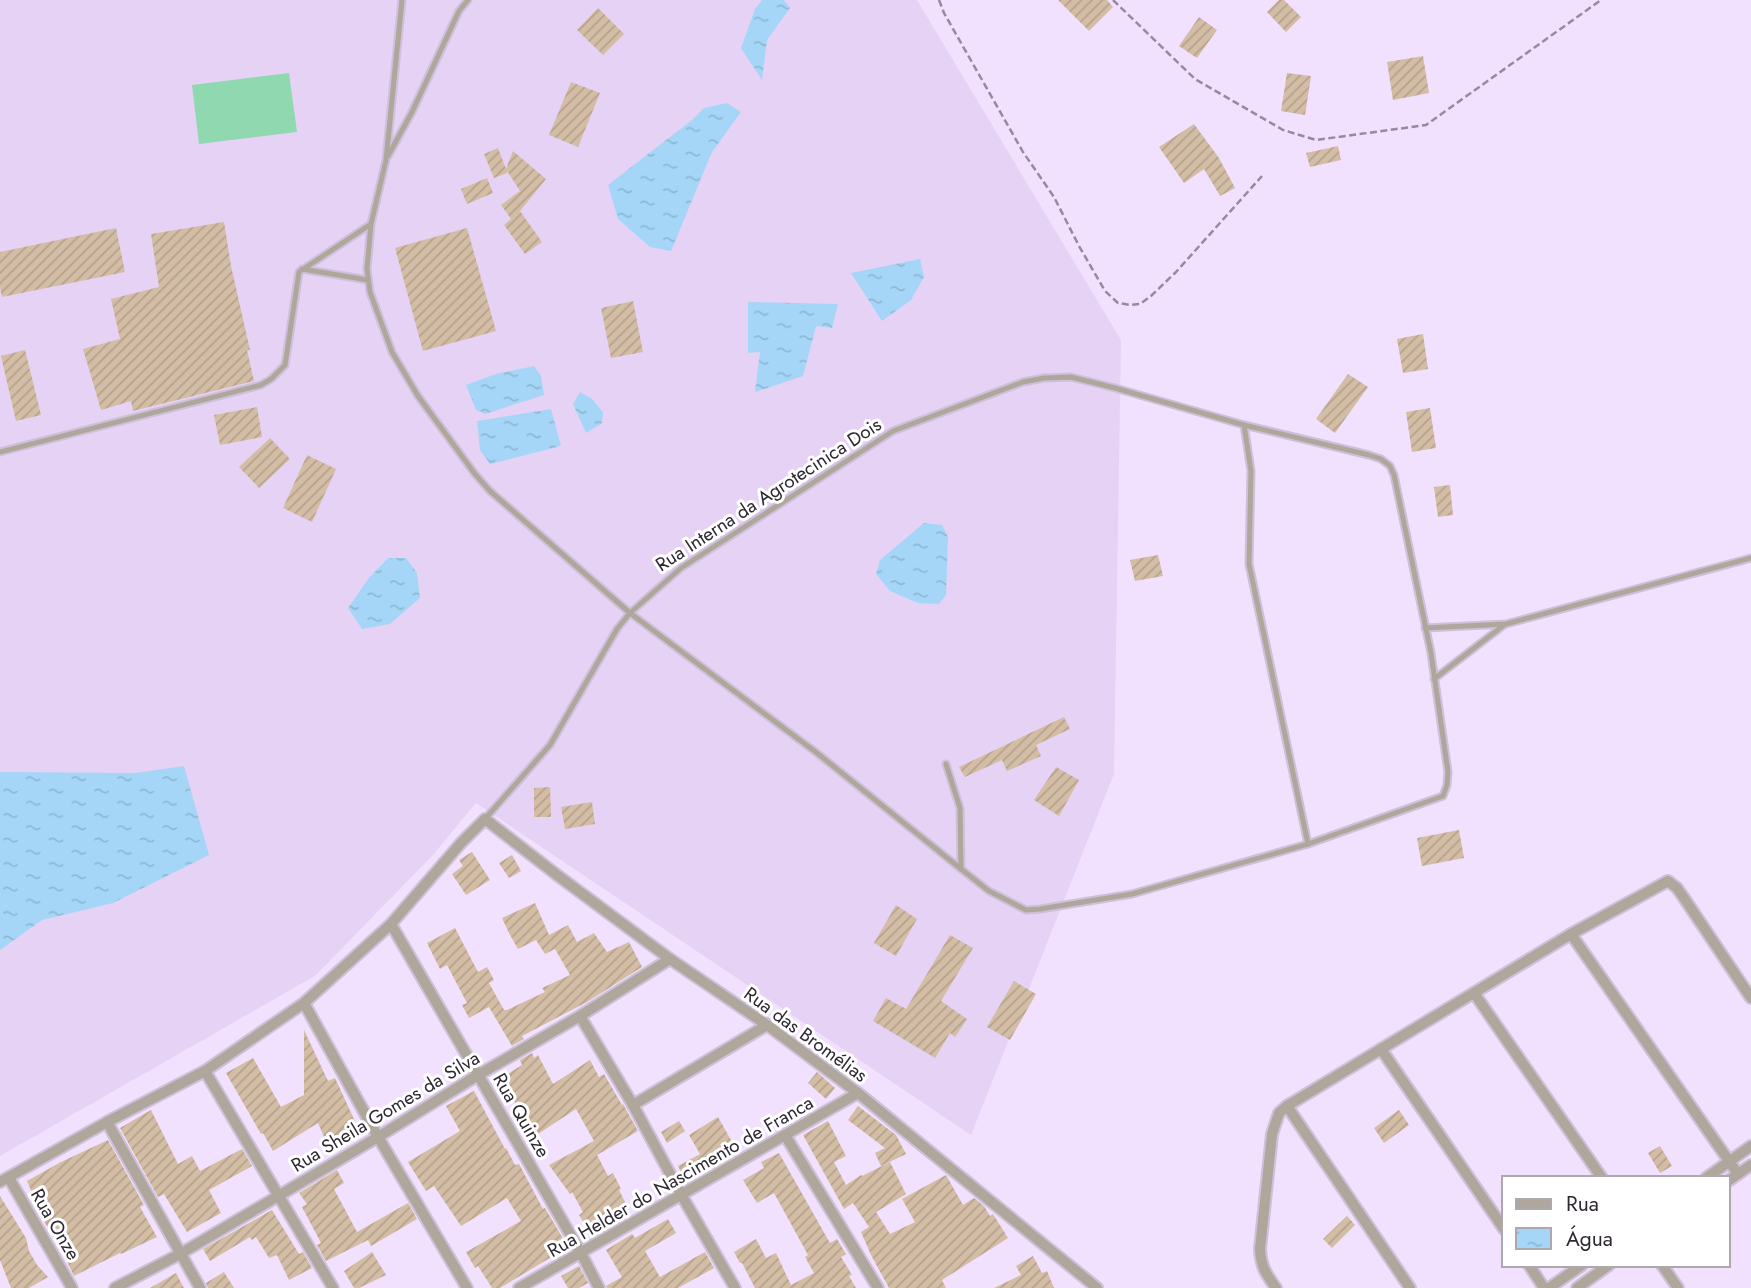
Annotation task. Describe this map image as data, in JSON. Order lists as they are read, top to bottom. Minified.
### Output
{"streets":{"street":["Rua Interna da Agrotecinica Dois","Rua das Bromélias","Rua Sheila Gomes da Silva","Rua Quinze","Rua Helder do Nascimento de Franca","Rua Onze"]},"crossings":[["Rua Interna da Agrotecinica Dois","Rua das Bromélias"],["Rua Interna da Agrotecinica Dois","Rua Quinze"],["Rua Interna da Agrotecinica Dois","Rua Onze"],["Rua das Bromélias","Rua Sheila Gomes da Silva"],["Rua das Bromélias","Rua Helder do Nascimento de Franca"],["Rua Sheila Gomes da Silva","Rua Quinze"],["Rua Quinze","Rua Helder do Nascimento de Franca"]],"legend":["Rua","Água"]}
